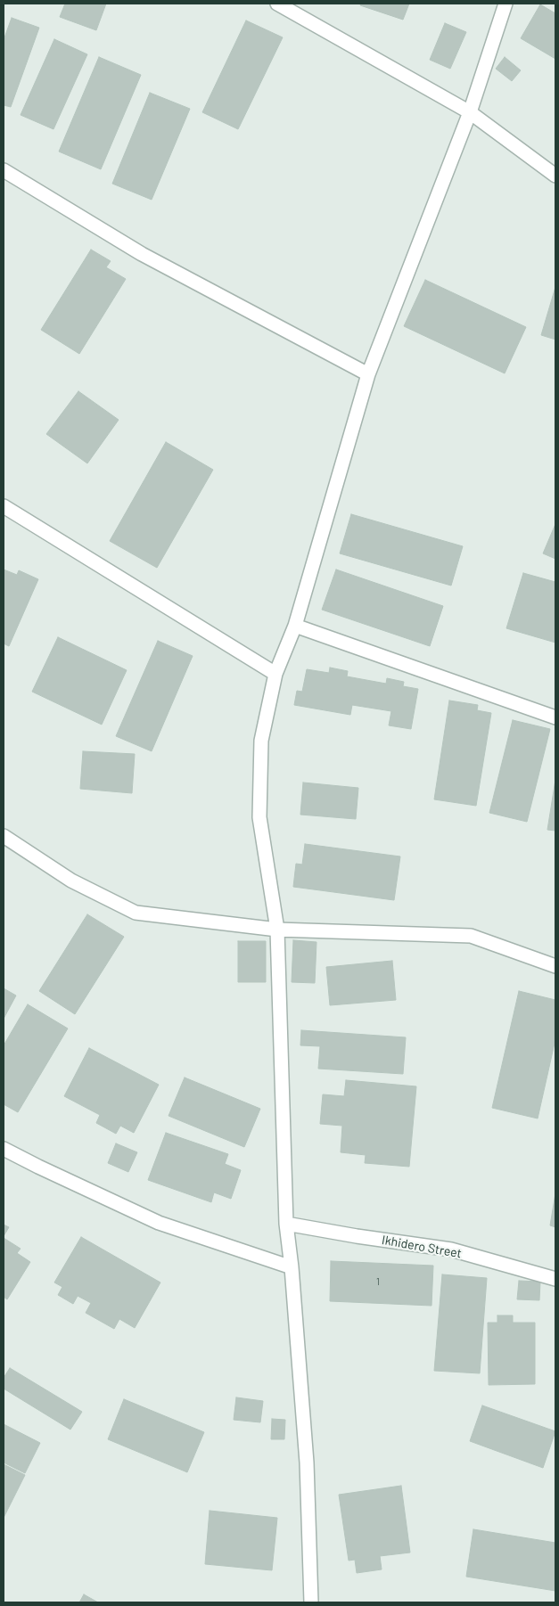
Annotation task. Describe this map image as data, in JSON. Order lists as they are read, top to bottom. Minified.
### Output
{"streets":{"street":["Ikhidero Street"]},"house_numbers":["1"]}
